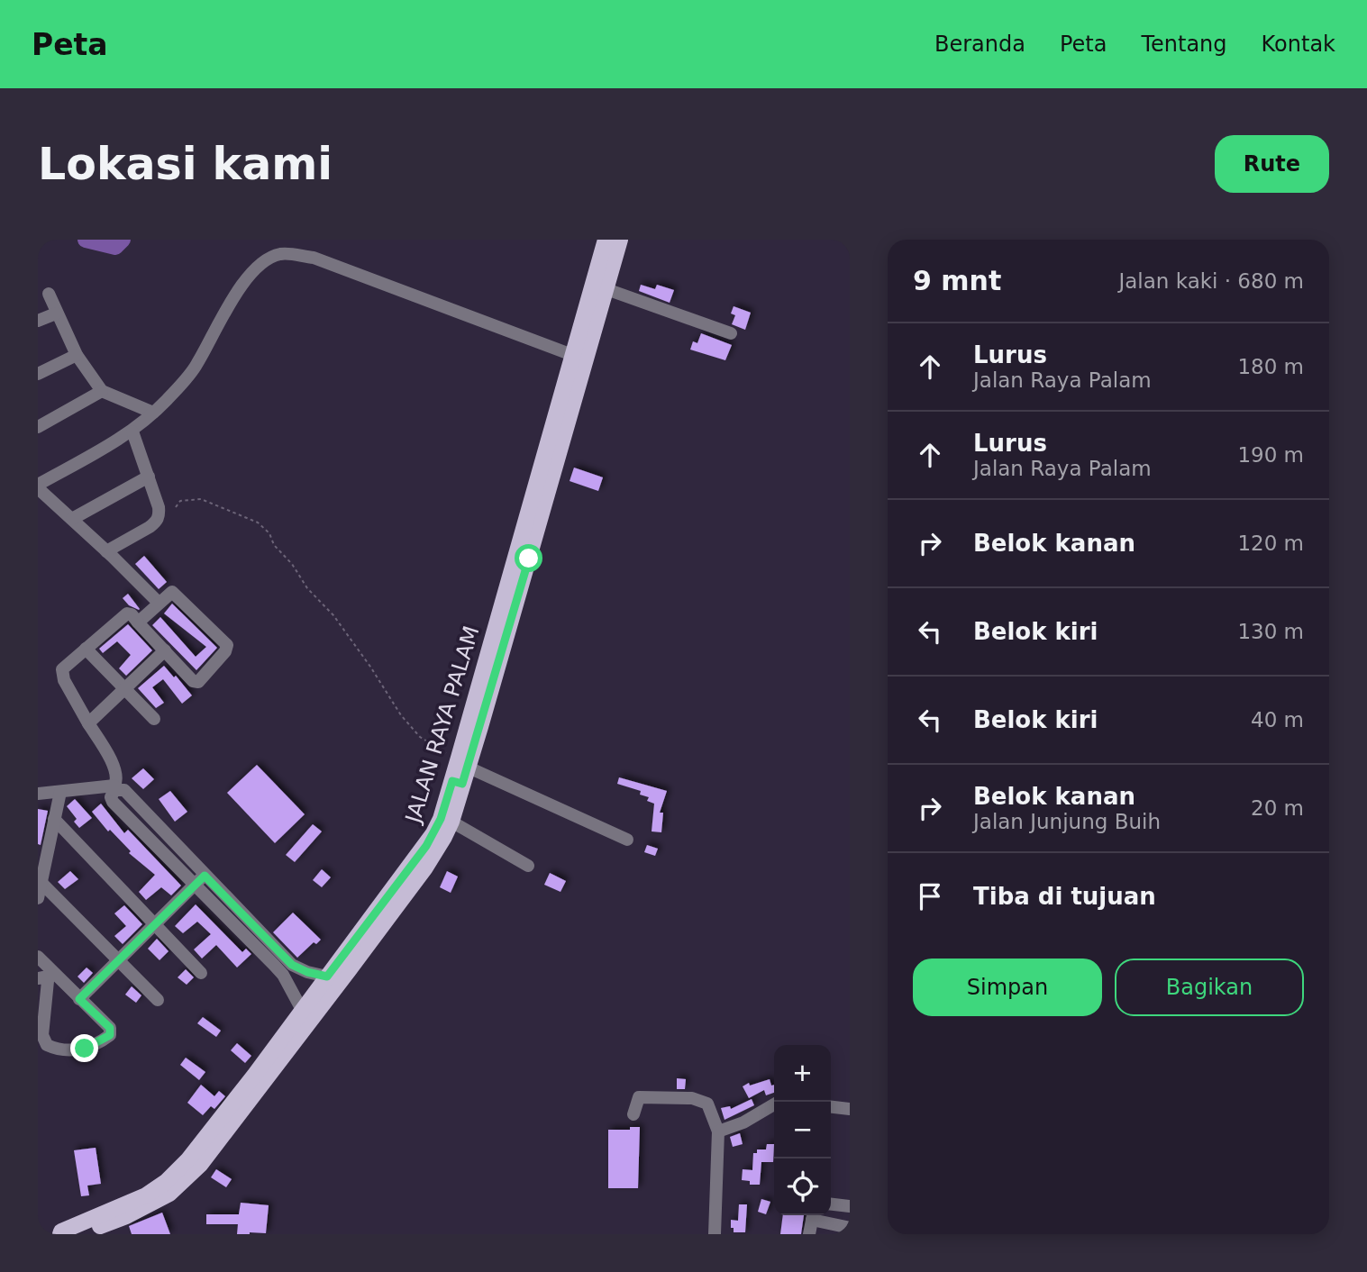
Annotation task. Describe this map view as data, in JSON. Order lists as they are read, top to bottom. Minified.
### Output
{"streets":{"main road":["JALAN RAYA PALAM"]},"page":{"header":"Peta","nav":["Beranda","Peta","Tentang","Kontak"],"buttons":["Rute",["Simpan","Bagikan"]],"title":"Lokasi kami","heading":["9 mnt","Jalan kaki · 680 m"],"list":[["Lurus","Jalan Raya Palam","180 m"],["Lurus","Jalan Raya Palam","190 m"],["Belok kanan","120 m"],["Belok kiri","130 m"],["Belok kiri","40 m"],["Belok kanan","Jalan Junjung Buih","20 m"],"Tiba di tujuan"],"map_buttons":["+","−"]}}
